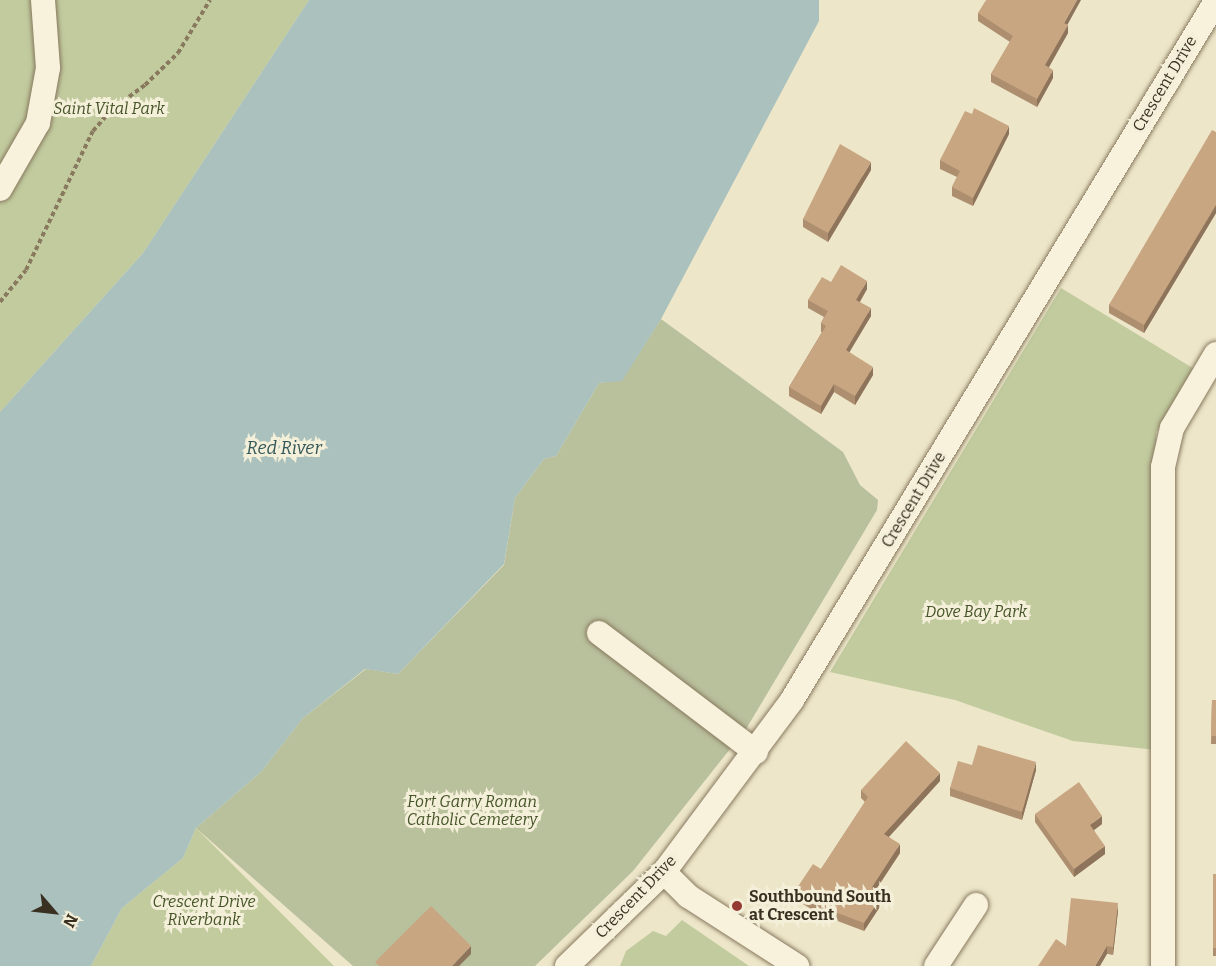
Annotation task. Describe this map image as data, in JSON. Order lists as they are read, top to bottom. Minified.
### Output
{"streets":{"street":["Crescent Drive"]},"water":["Red River"],"parks":["Saint Vital Park","Dove Bay Park","Fort Garry Roman Catholic Cemetery","Crescent Drive Riverbank"],"places":["Southbound South at Crescent"],"north":"bottom right"}
